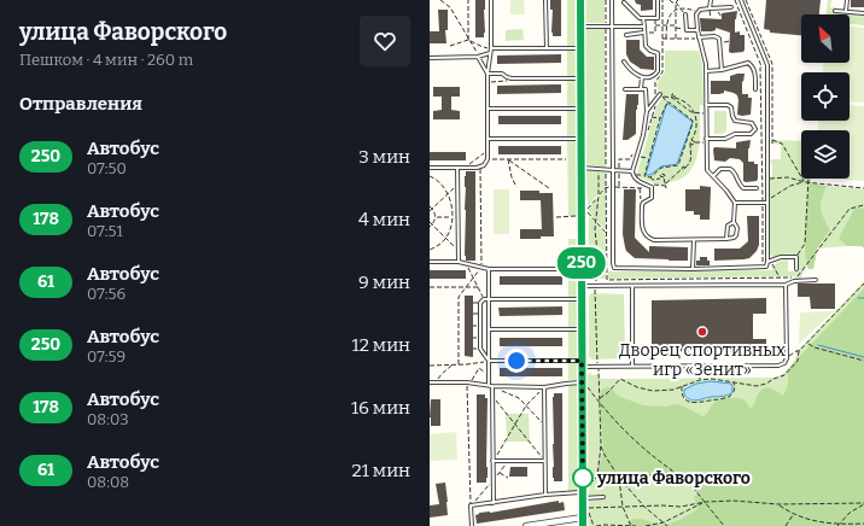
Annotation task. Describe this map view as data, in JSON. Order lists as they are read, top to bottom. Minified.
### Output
{"places":["Дворец спортивных игр «Зенит»","улица Фаворского"],"lines":["bus line 250"],"north":"top left","page":{"heading":[["улица Фаворского","Пешком · 4 мин · 260 m"],"Отправления"],"on_map":"250","list":[{"mark":"250","name":"Автобус","note":"07:50","value":"3 мин"},{"mark":"178","name":"Автобус","note":"07:51","value":"4 мин"},{"mark":"61","name":"Автобус","note":"07:56","value":"9 мин"},{"mark":"250","name":"Автобус","note":"07:59","value":"12 мин"},{"mark":"178","name":"Автобус","note":"08:03","value":"16 мин"},{"mark":"61","name":"Автобус","note":"08:08","value":"21 мин"}]}}
